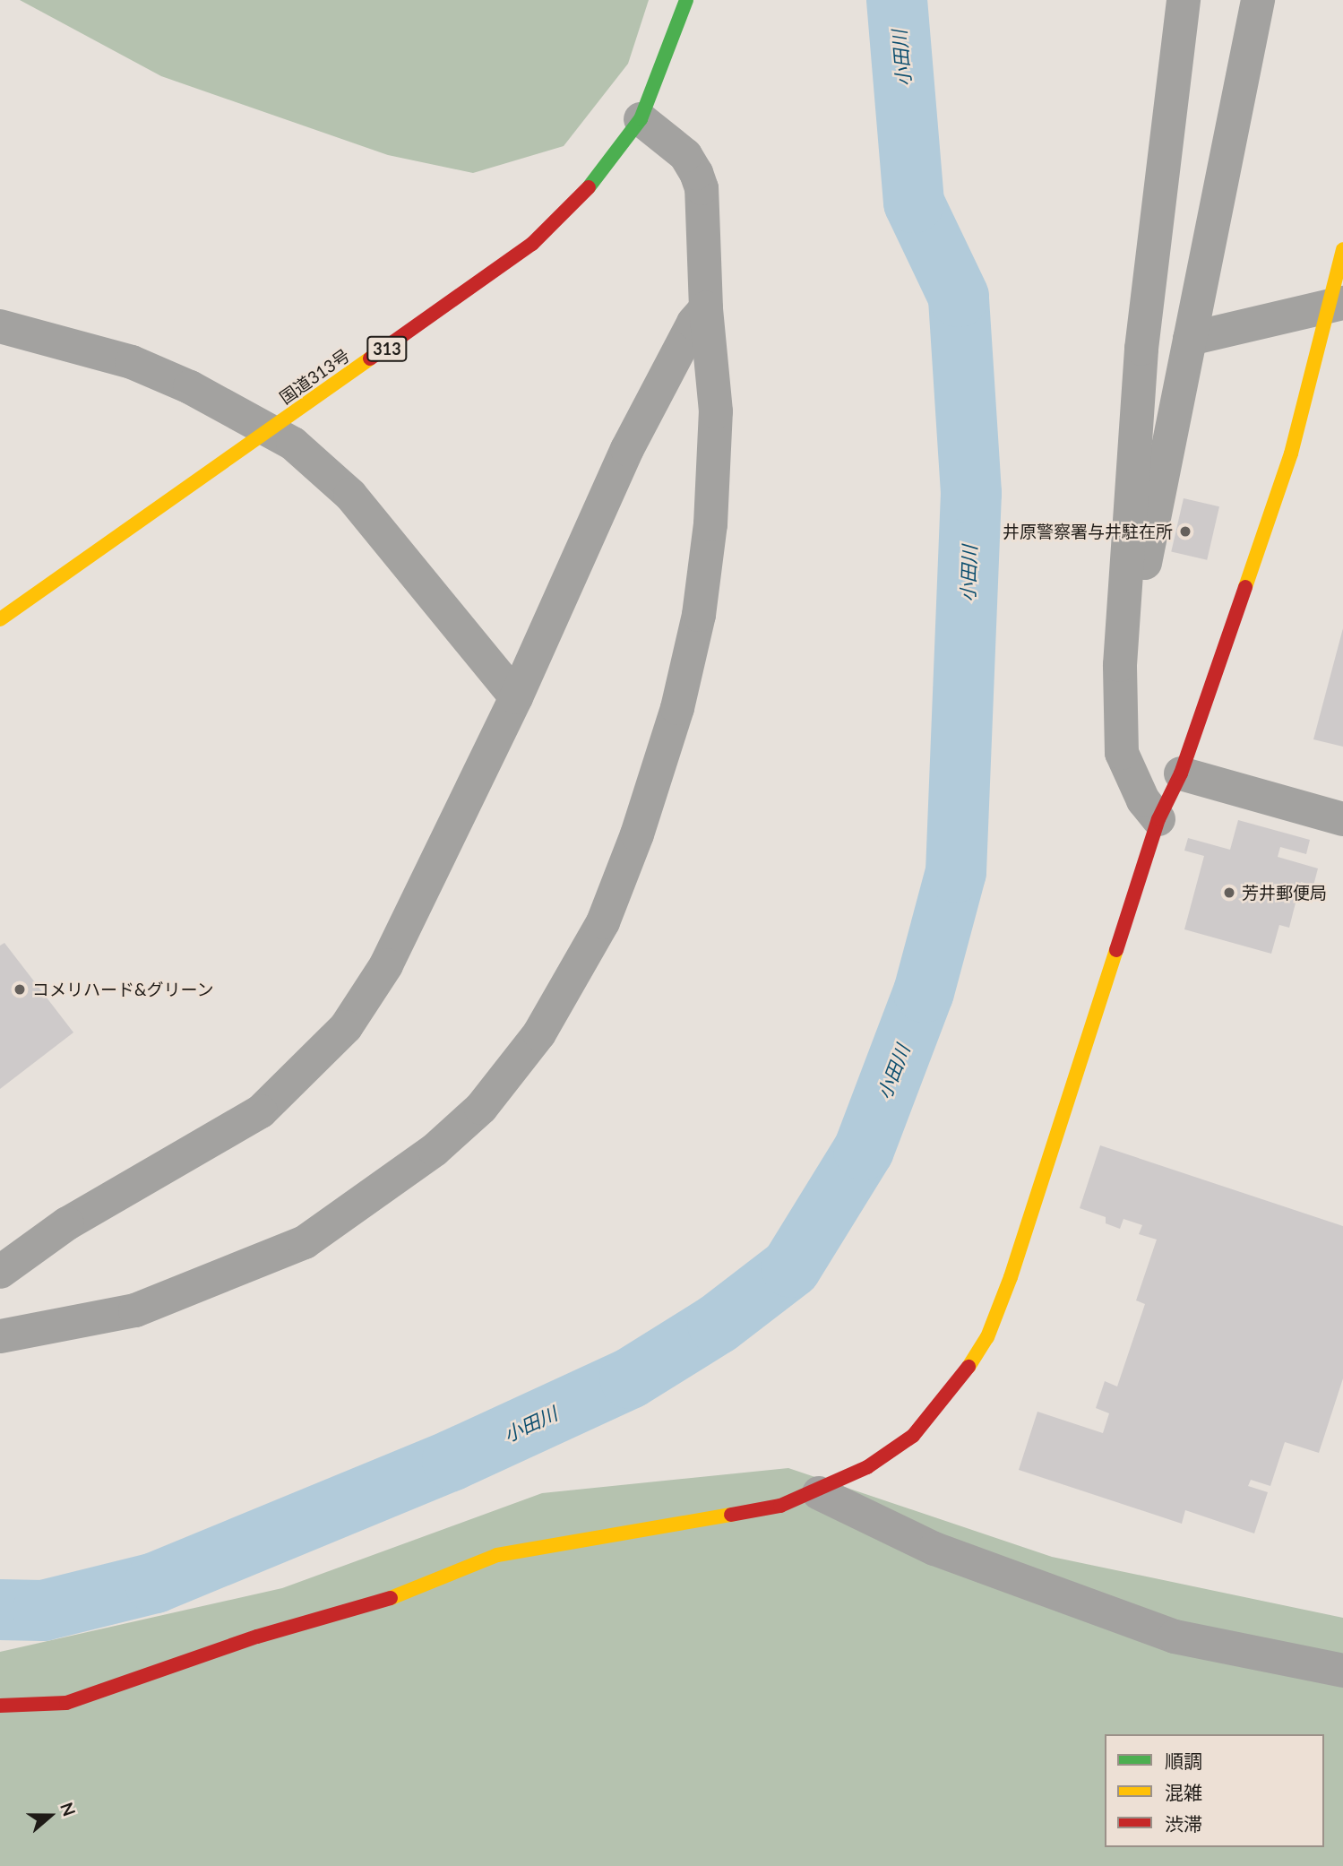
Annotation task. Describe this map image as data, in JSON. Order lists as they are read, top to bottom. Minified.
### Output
{"streets":{"main road":["313","国道313号"]},"water":["小田川"],"places":["井原警察署与井駐在所","芳井郵便局","コメリハード&グリーン"],"legend":["順調","混雑","渋滞"],"north":"right"}
